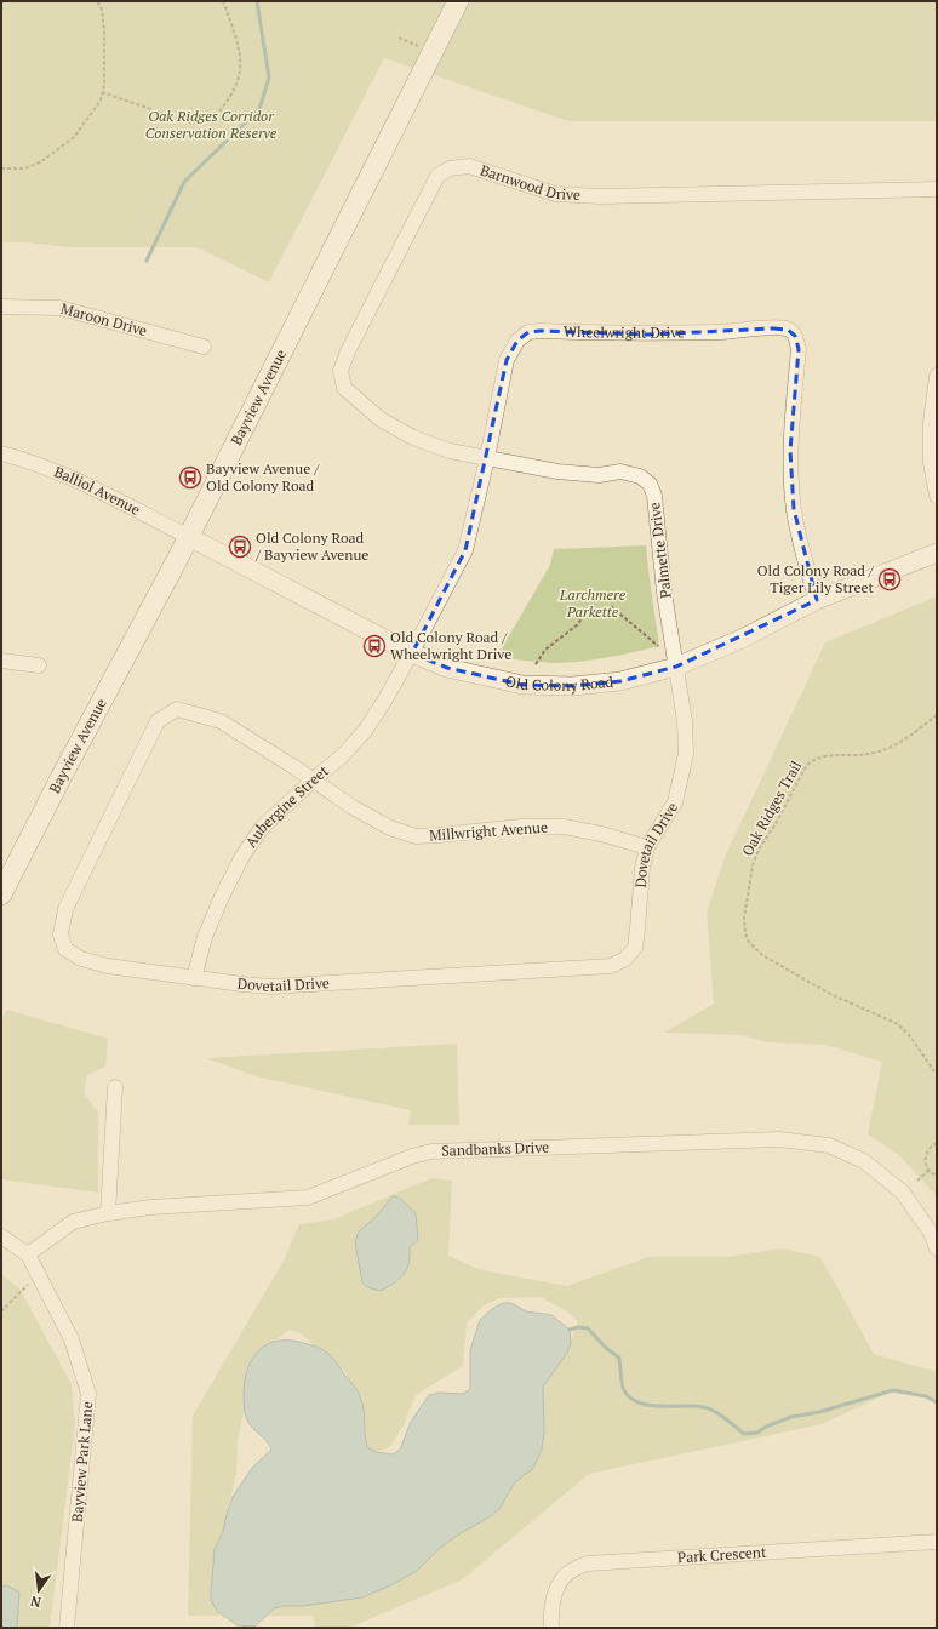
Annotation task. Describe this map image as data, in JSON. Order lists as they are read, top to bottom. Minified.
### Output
{"streets":{"main road":["Bayview Avenue"],"street":["Barnwood Drive","Maroon Drive","Wheelwright Drive","Balliol Avenue","Palmette Drive","Old Colony Road","Aubergine Street","Millwright Avenue","Dovetail Drive","Sandbanks Drive","Bayview Park Lane","Park Crescent"],"path":["Oak Ridges Trail"]},"crossings":[["Barnwood Drive","Wheelwright Drive"],["Barnwood Drive","Palmette Drive"],["Wheelwright Drive","Palmette Drive"],["Wheelwright Drive","Old Colony Road"],["Wheelwright Drive","Aubergine Street"],["Bayview Avenue","Balliol Avenue"],["Bayview Avenue","Old Colony Road"],["Balliol Avenue","Old Colony Road"],["Palmette Drive","Old Colony Road"],["Palmette Drive","Dovetail Drive"],["Old Colony Road","Aubergine Street"],["Old Colony Road","Dovetail Drive"],["Aubergine Street","Millwright Avenue"],["Aubergine Street","Dovetail Drive"],["Millwright Avenue","Dovetail Drive"],["Sandbanks Drive","Bayview Park Lane"]],"parks":["Oak Ridges Corridor Conservation Reserve","Larchmere Parkette"],"places":{"bus stop":["Bayview Avenue / Old Colony Road","Old Colony Road / Bayview Avenue","Old Colony Road / Tiger Lily Street","Old Colony Road / Wheelwright Drive"]},"north":"bottom"}
